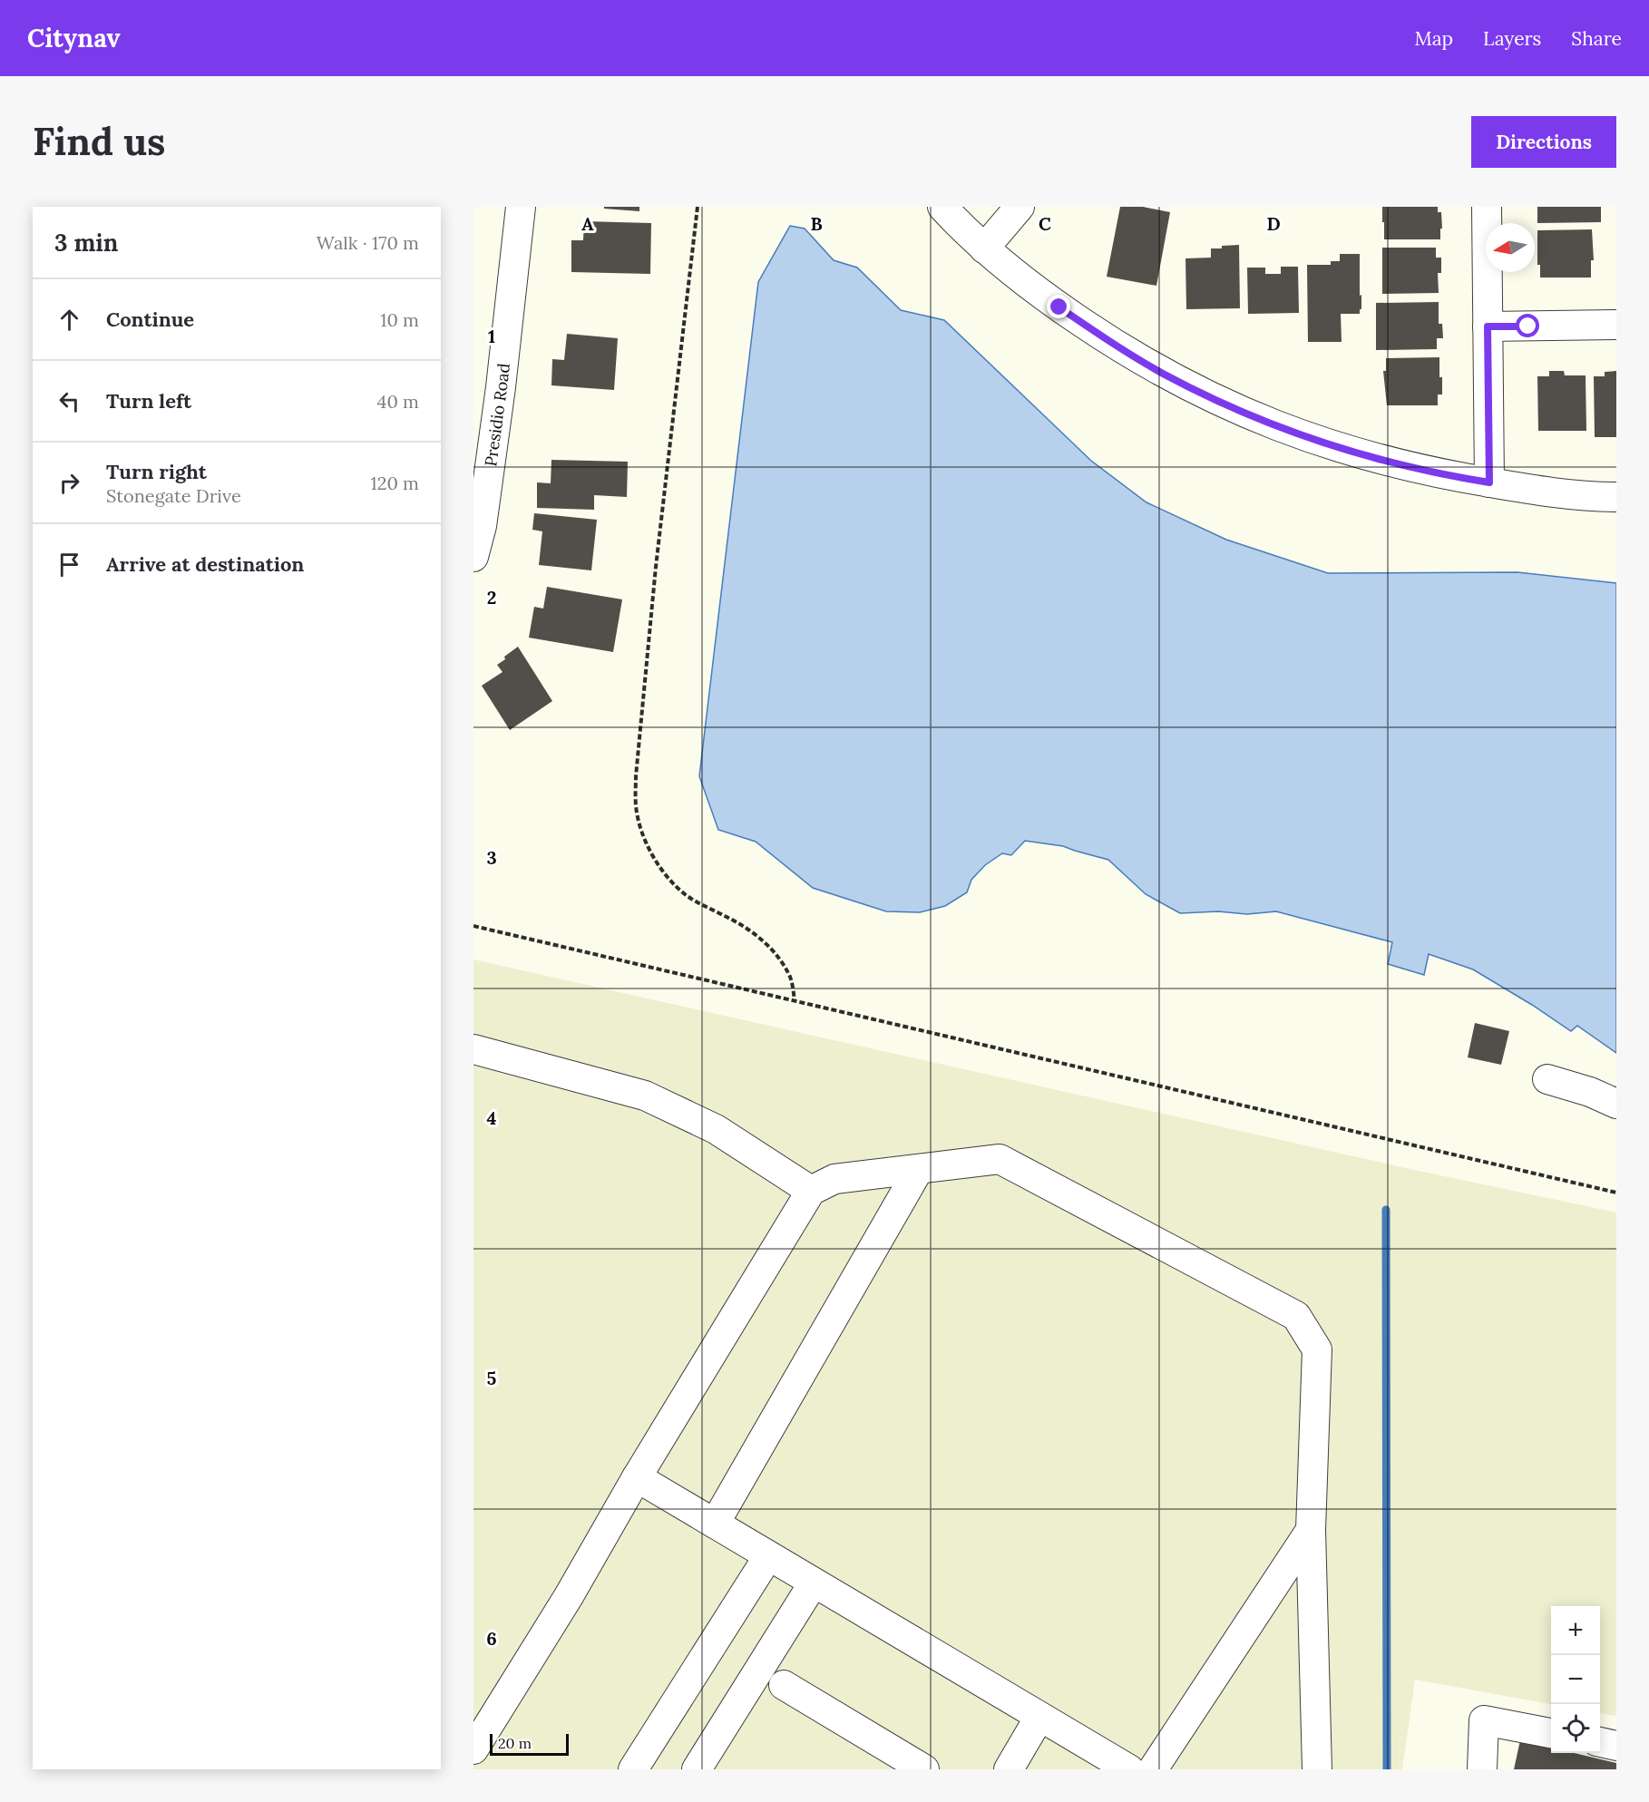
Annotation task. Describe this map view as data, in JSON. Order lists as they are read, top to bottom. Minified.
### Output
{"streets":{"street":["Presidio Road"]},"scale_bar":"20 m","north":"left","page":{"header":"Citynav","nav":["Map","Layers","Share"],"buttons":"Directions","title":"Find us","heading":["3 min","Walk · 170 m"],"list":[["Continue","10 m"],["Turn left","40 m"],["Turn right","Stonegate Drive","120 m"],"Arrive at destination"],"map_buttons":["+","−"],"scale":"20 m"},"grid":{"columns":["A","B","C","D"],"rows":["1","2","3","4","5","6"]}}
